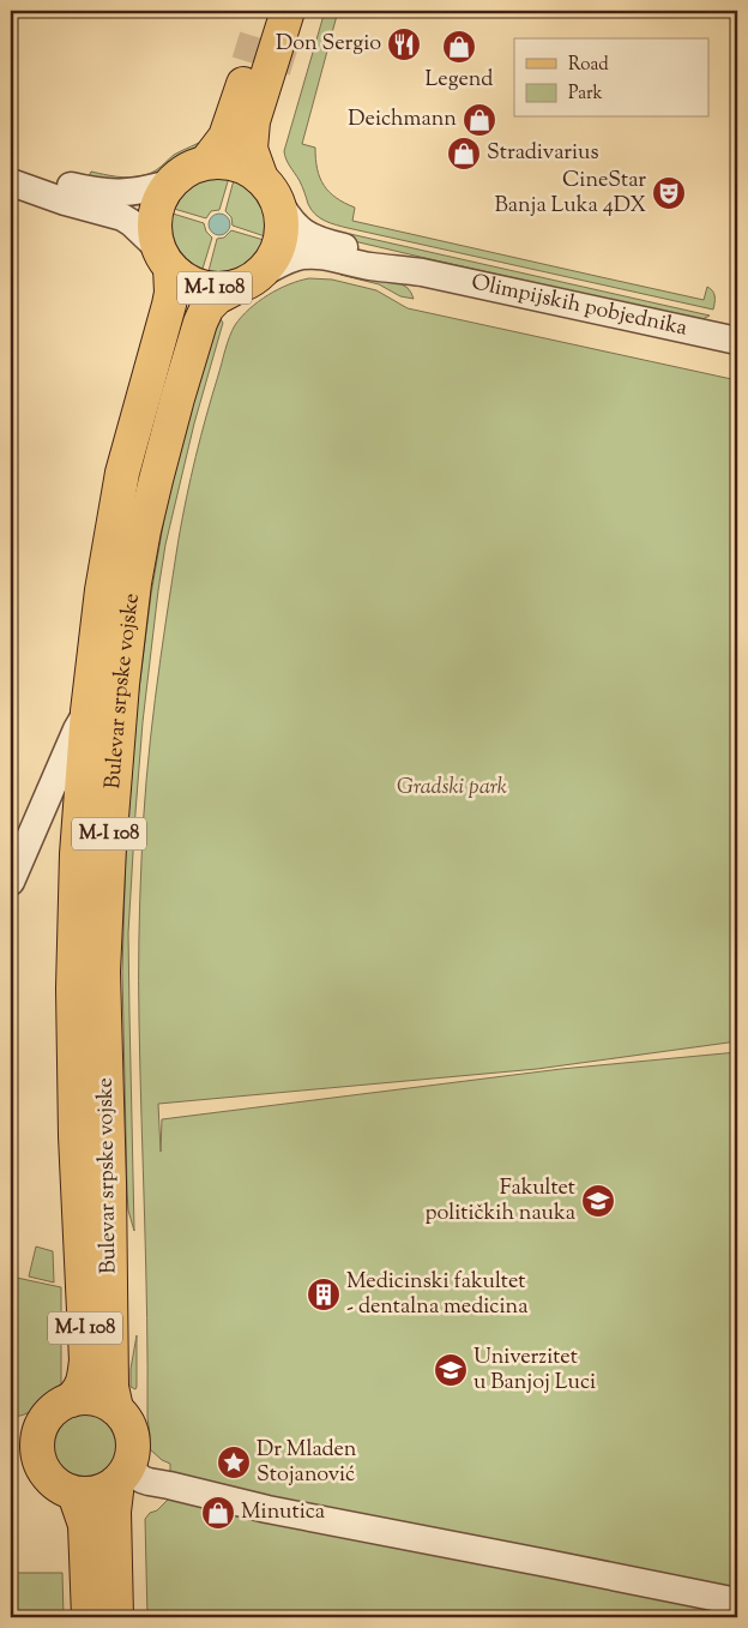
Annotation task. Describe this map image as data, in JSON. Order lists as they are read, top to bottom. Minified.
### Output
{"streets":{"main road":["M-I 108","Bulevar srpske vojske"],"street":["Olimpijskih pobjednika"]},"crossings":[["M-I 108","Olimpijskih pobjednika"],["M-I 108","Bulevar srpske vojske"],["Olimpijskih pobjednika","Bulevar srpske vojske"]],"parks":["Gradski park"],"places":{"restaurant":["Don Sergio"],"shop":["Legend","Deichmann","Stradivarius","Minutica"],"theatre":["CineStar Banja Luka 4DX"],"school or university":["Fakultet političkih nauka","Univerzitet u Banjoj Luci"],"building":["Medicinski fakultet - dentalna medicina"],"place":["Dr Mladen Stojanović"]},"legend":["Road","Park"]}
